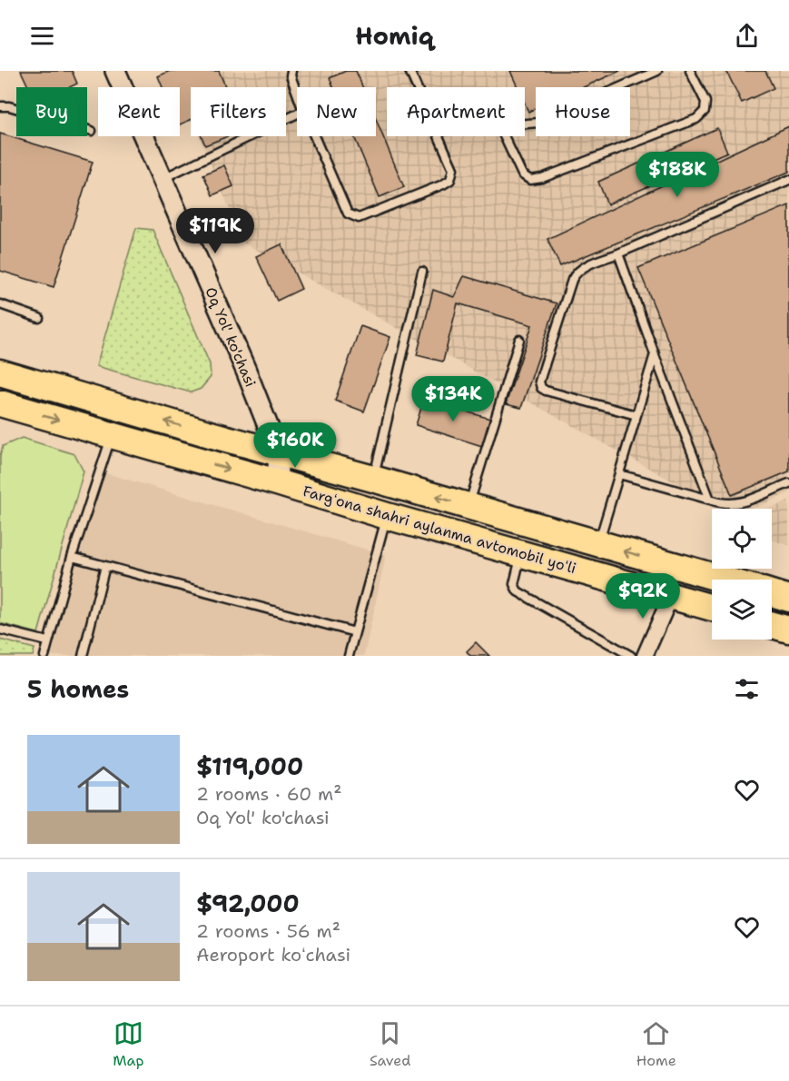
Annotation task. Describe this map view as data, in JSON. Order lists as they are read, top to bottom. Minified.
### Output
{"streets":{"highway":["Fargʻona shahri aylanma avtomobil yoʻli"],"street":["Oq Yol' ko'chasi"]},"crossings":[["Oq Yol' ko'chasi","Fargʻona shahri aylanma avtomobil yoʻli"]],"page":{"header":"Homiq","chip":["Buy","Rent","Filters","New","Apartment","House"],"price":["$188K","$119K","$134K","$160K","$92K"],"heading":"5 homes","list":[{"name":"$119,000","note":"2 rooms · 60 m² · Oq Yol' ko'chasi"},{"name":"$92,000","note":"2 rooms · 56 m² · Aeroport koʻchasi"}],"tabs":["Map","Saved","Home"]}}
